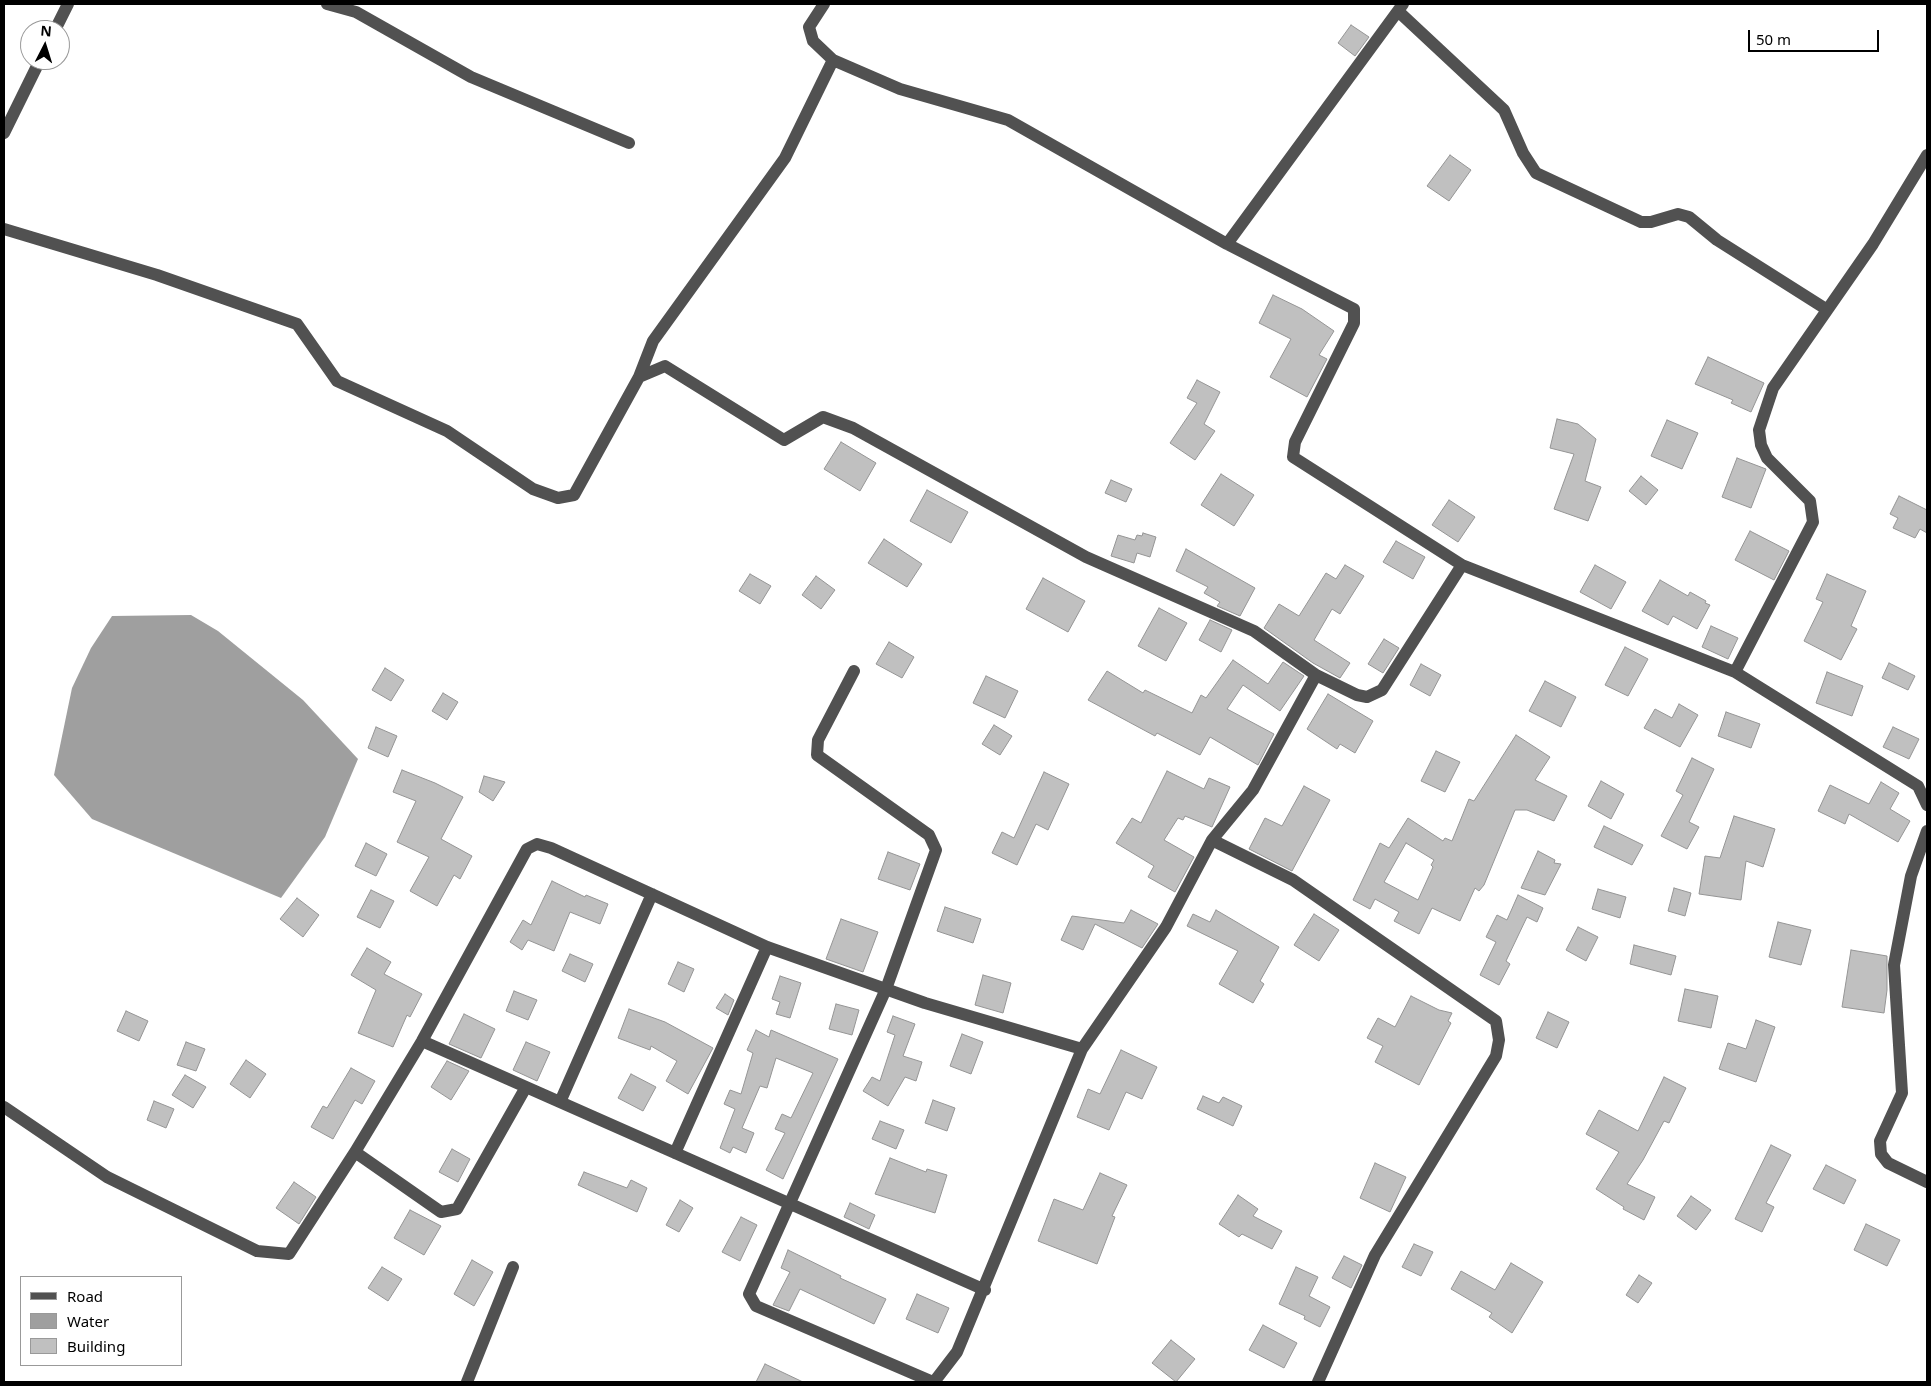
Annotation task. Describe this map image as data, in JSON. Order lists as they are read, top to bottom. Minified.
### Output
{"legend":["Road","Water","Building"],"scale_bar":"50 m","north":"top"}
